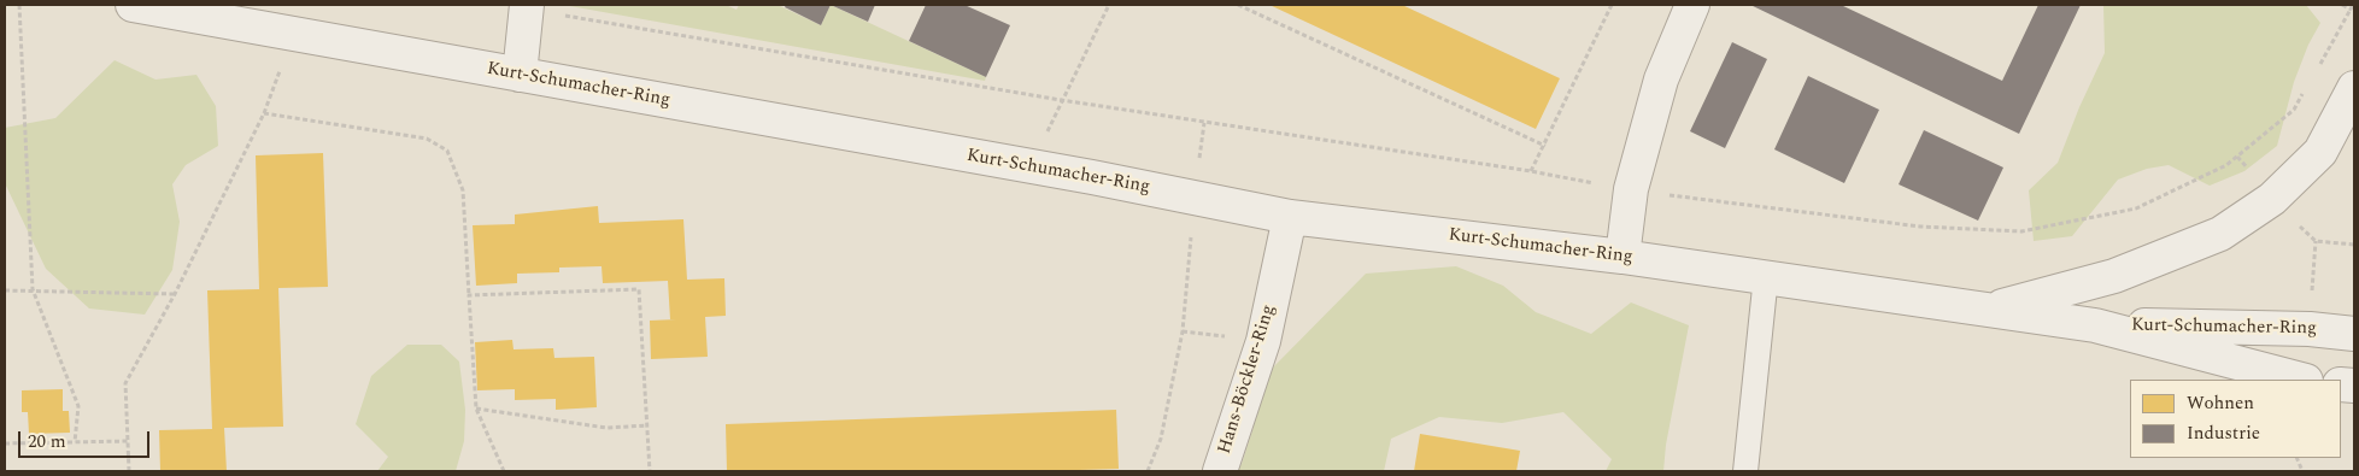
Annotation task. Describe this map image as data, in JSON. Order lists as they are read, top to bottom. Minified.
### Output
{"streets":{"street":["Kurt-Schumacher-Ring","Hans-Böckler-Ring"]},"crossings":[["Kurt-Schumacher-Ring","Hans-Böckler-Ring"]],"legend":["Wohnen","Industrie"],"scale_bar":"20 m"}
